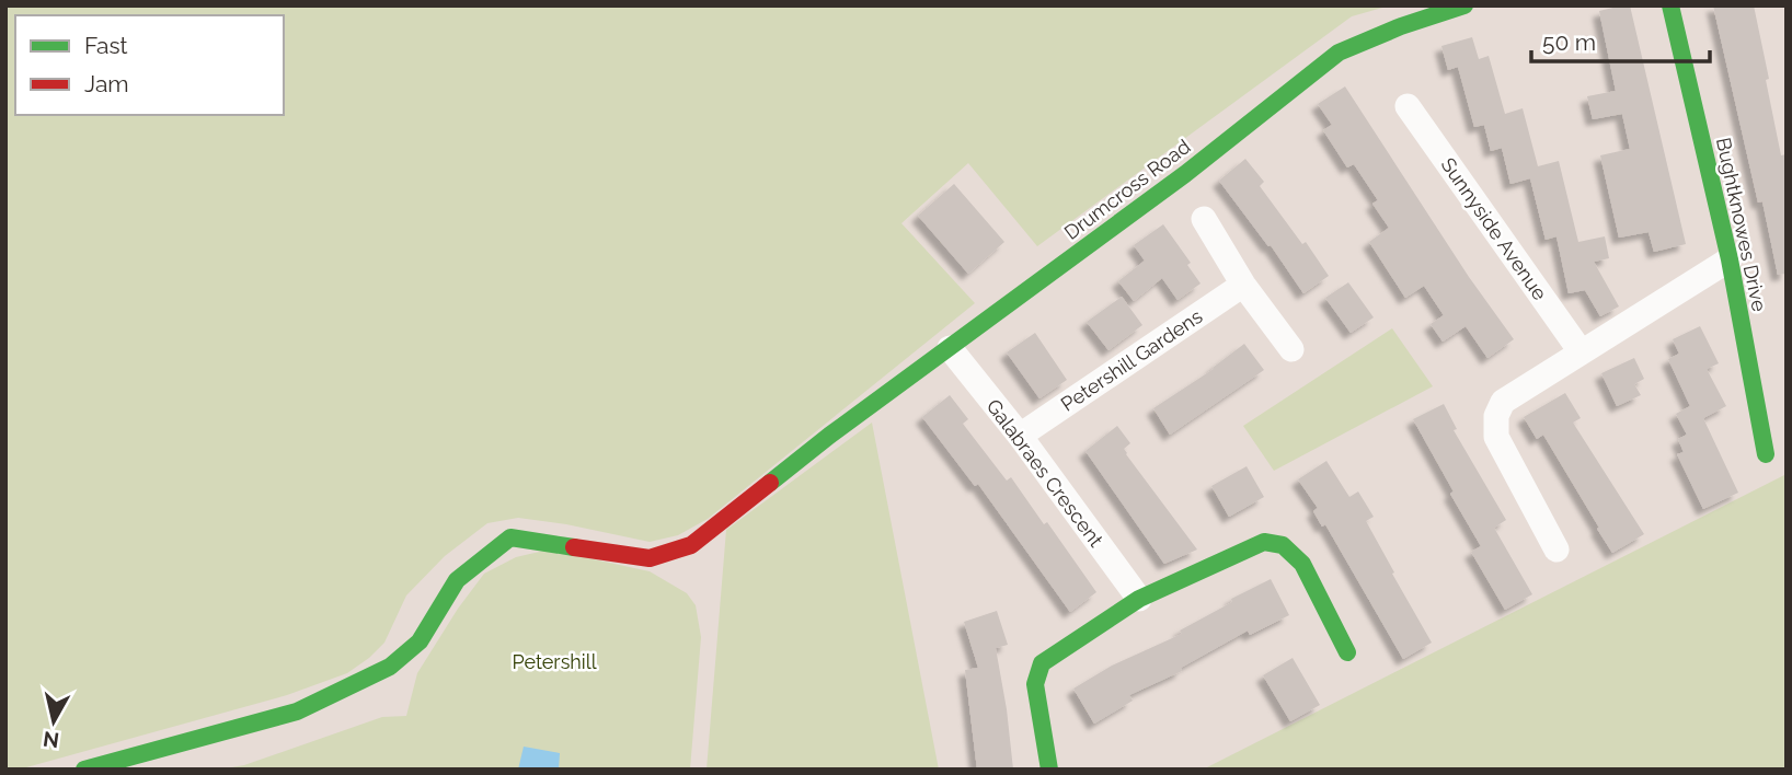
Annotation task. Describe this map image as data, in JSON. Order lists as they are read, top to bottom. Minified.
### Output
{"streets":{"street":["Drumcross Road","Bughtknowes Drive","Sunnyside Avenue","Petershill Gardens","Galabraes Crescent"]},"crossings":[["Drumcross Road","Galabraes Crescent"],["Petershill Gardens","Galabraes Crescent"]],"parks":["Petershill"],"legend":["Fast","Jam"],"scale_bar":"50 m","north":"bottom"}
